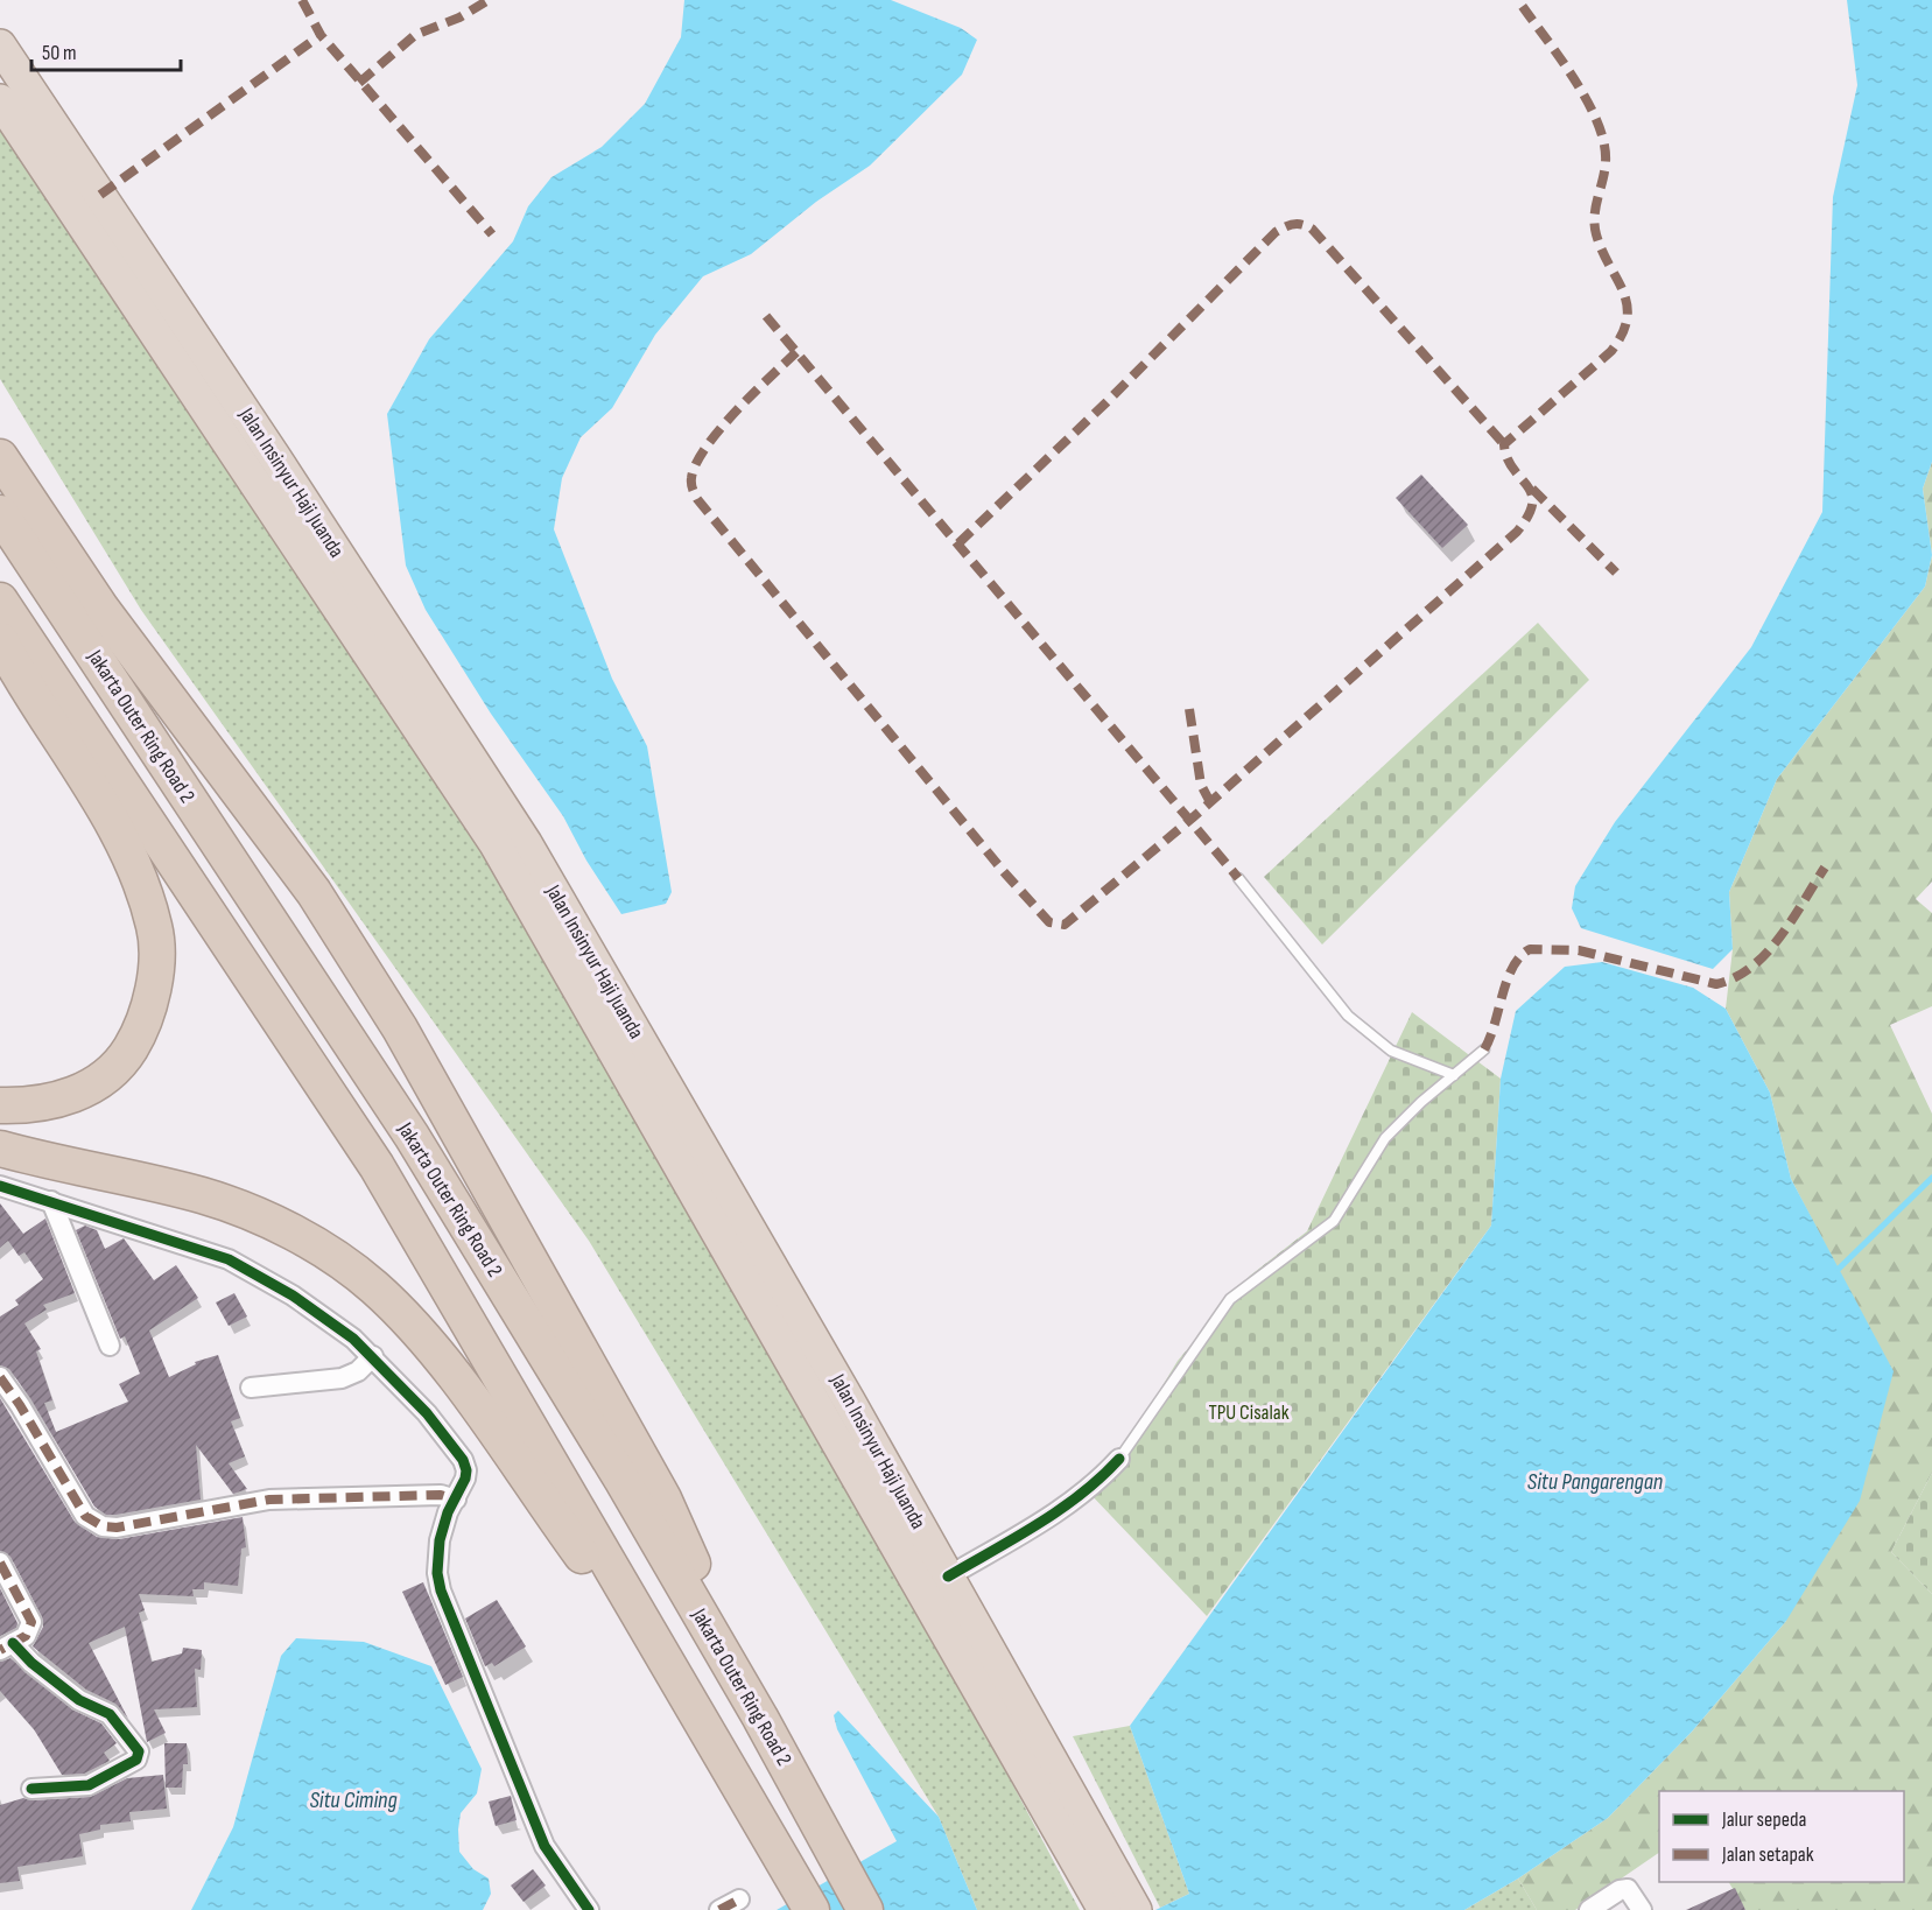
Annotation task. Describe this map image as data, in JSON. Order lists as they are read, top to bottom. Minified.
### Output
{"streets":{"highway":["Jalan Insinyur Haji Juanda","Jakarta Outer Ring Road 2"]},"water":["Situ Pangarengan","Situ Ciming"],"parks":["TPU Cisalak"],"legend":["Jalur sepeda","Jalan setapak"],"scale_bar":"50 m"}
